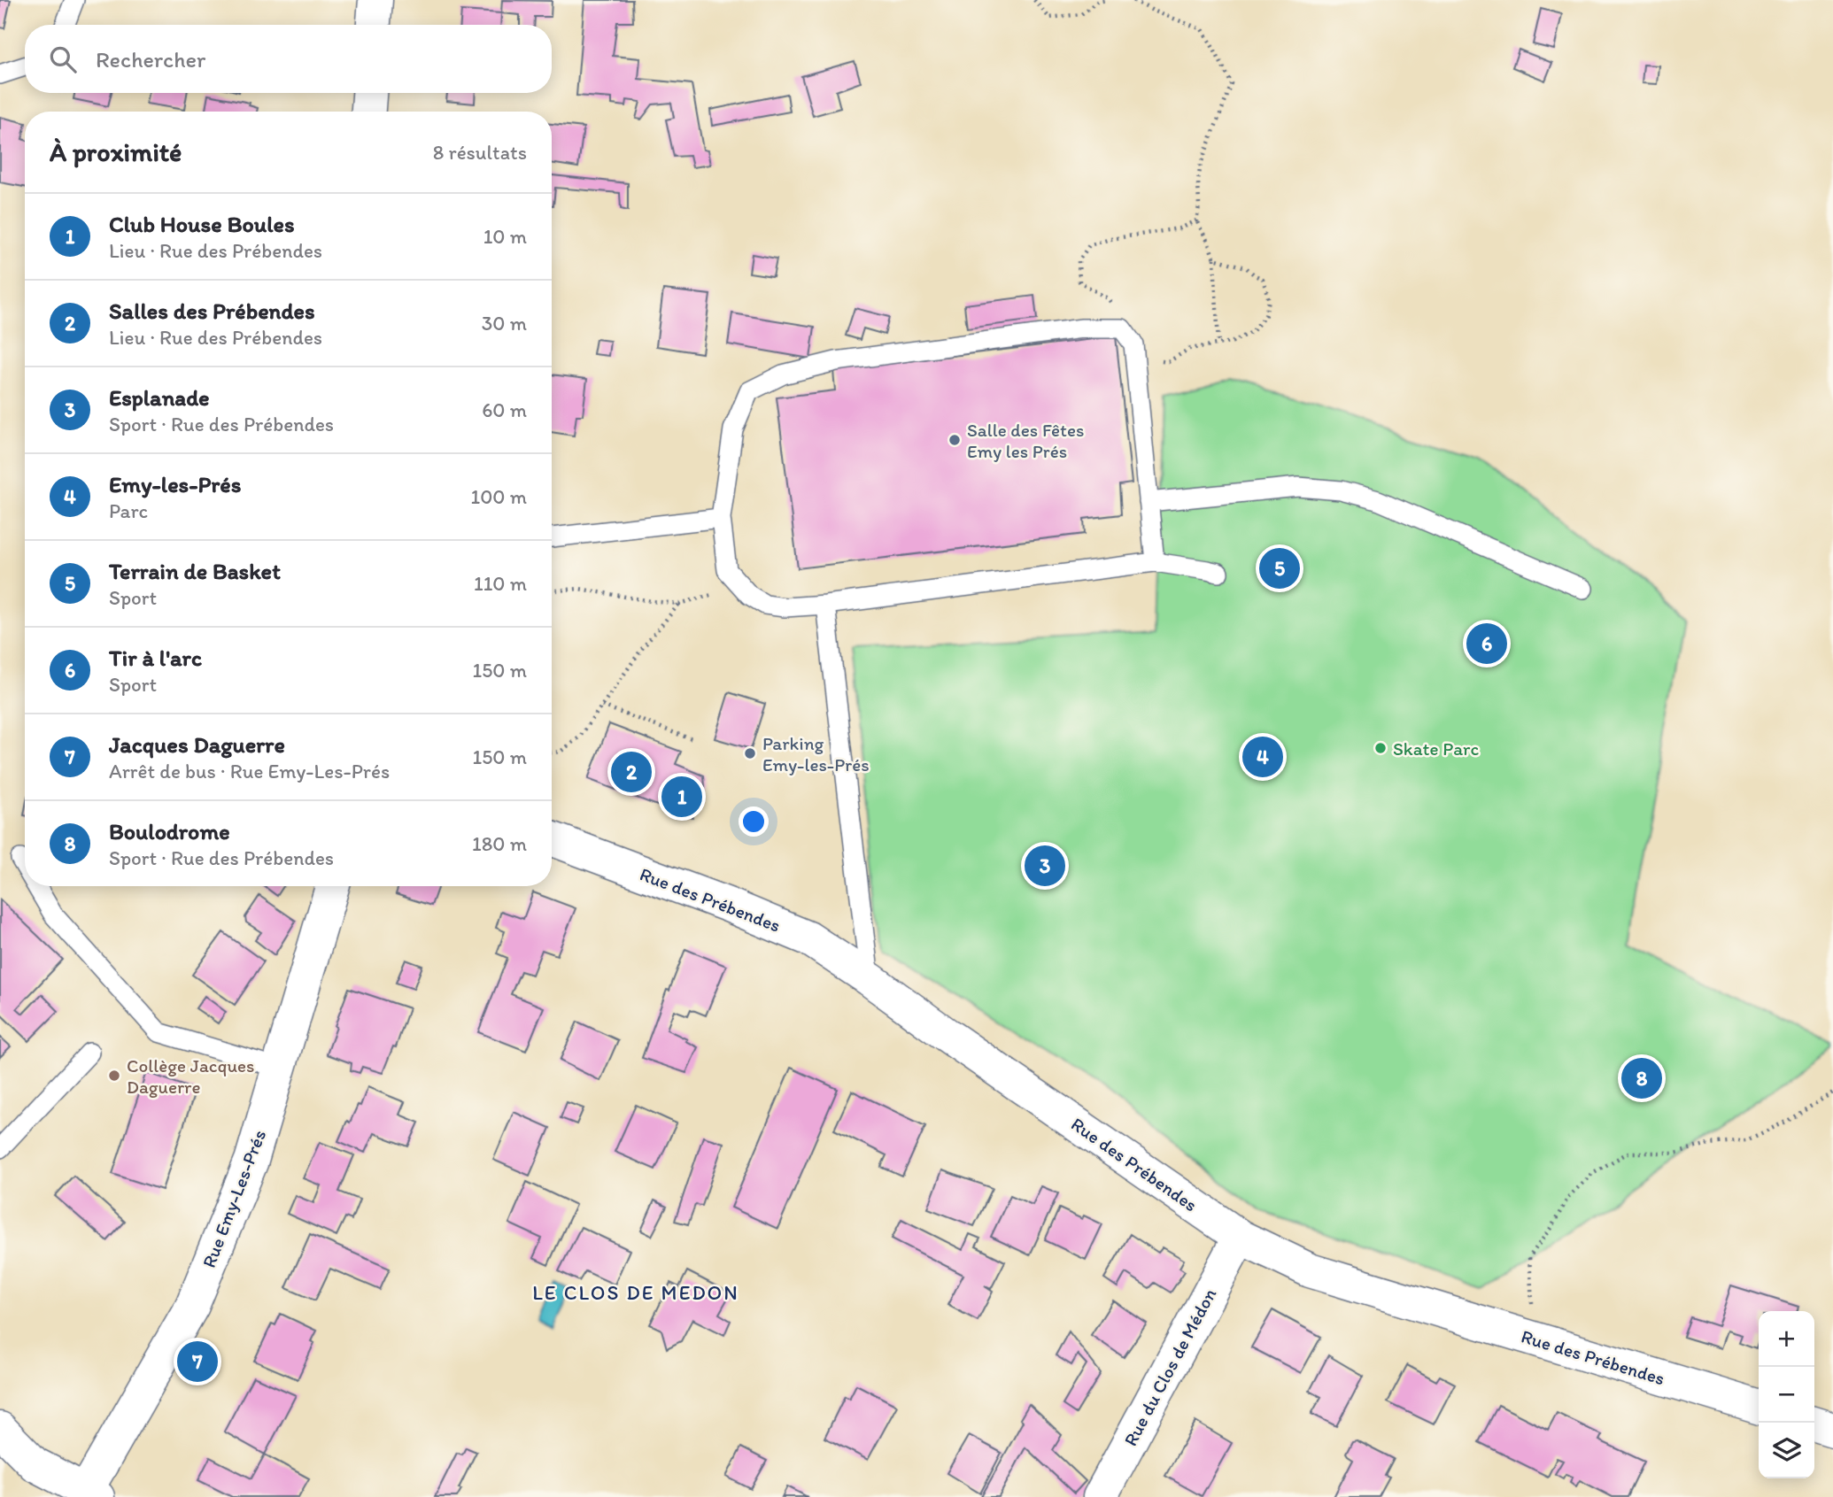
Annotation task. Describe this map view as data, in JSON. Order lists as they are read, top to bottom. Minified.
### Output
{"streets":{"street":["Rue des Prébendes","Rue Emy-Les-Prés","Rue du Clos de Médon"]},"crossings":[["Rue des Prébendes","Rue du Clos de Médon"]],"districts":["LE CLOS DE MEDON"],"places":["Salle des Fêtes Emy les Prés","Skate Parc","Parking Emy-les-Prés","Collège Jacques Daguerre"],"page":{"search":"Rechercher","heading":["À proximité","8 résultats"],"list":[{"mark":"1","name":"Club House Boules","note":"Lieu · Rue des Prébendes","value":"10 m"},{"mark":"2","name":"Salles des Prébendes","note":"Lieu · Rue des Prébendes","value":"30 m"},{"mark":"3","name":"Esplanade","note":"Sport · Rue des Prébendes","value":"60 m"},{"mark":"4","name":"Emy-les-Prés","note":"Parc","value":"100 m"},{"mark":"5","name":"Terrain de Basket","note":"Sport","value":"110 m"},{"mark":"6","name":"Tir à l'arc","note":"Sport","value":"150 m"},{"mark":"7","name":"Jacques Daguerre","note":"Arrêt de bus · Rue Emy-Les-Prés","value":"150 m"},{"mark":"8","name":"Boulodrome","note":"Sport · Rue des Prébendes","value":"180 m"}],"pins":["5","6","4","2","1","3","8","7"],"map_buttons":["+","−"]}}
